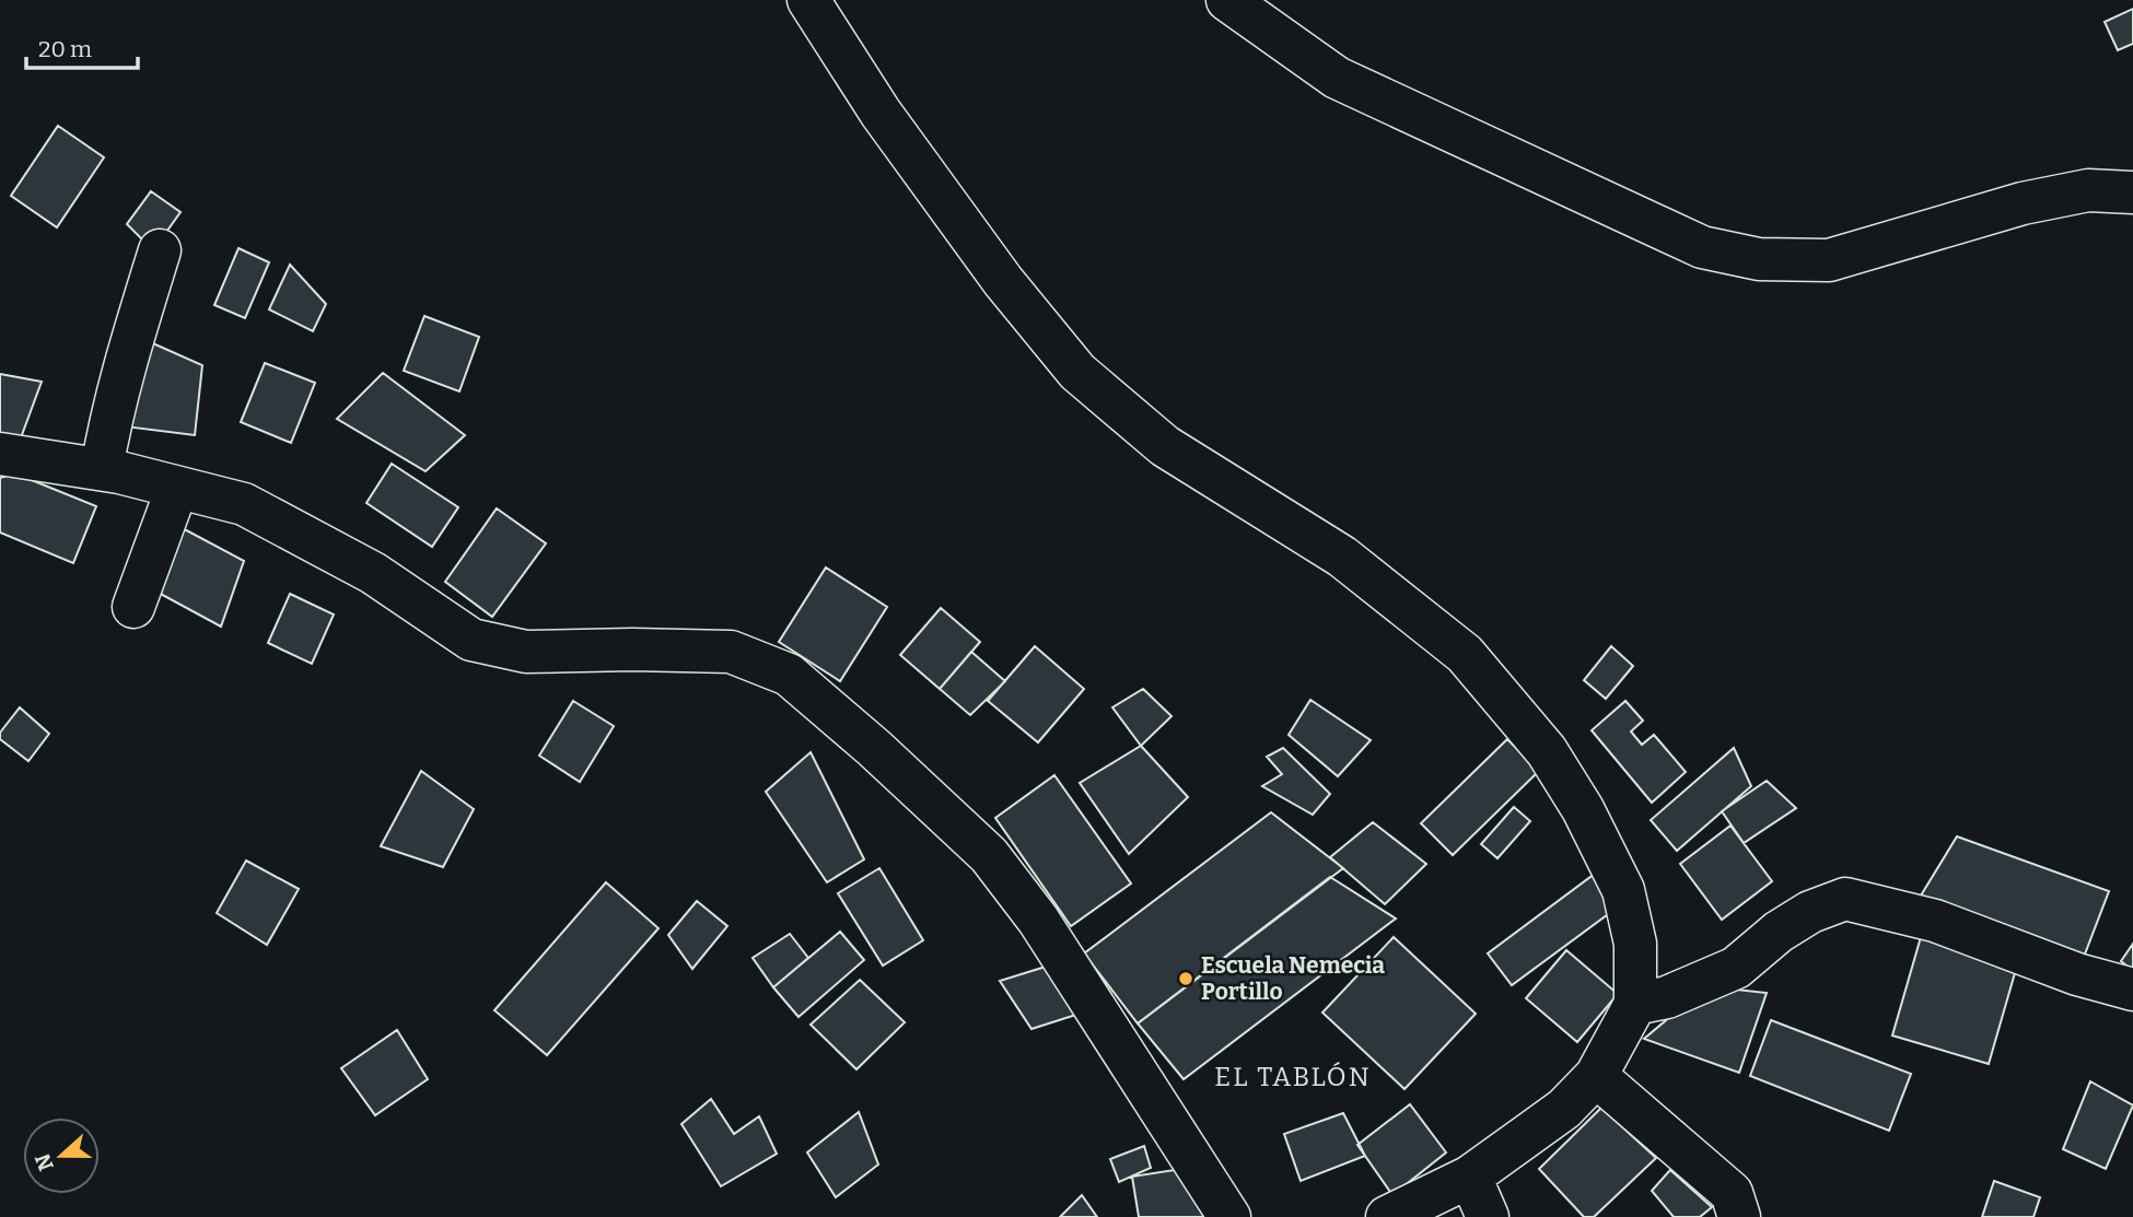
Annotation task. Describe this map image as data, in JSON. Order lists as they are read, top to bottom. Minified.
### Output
{"districts":["EL TABLÓN"],"places":["Escuela Nemecia Portillo"],"scale_bar":"20 m","north":"left"}
